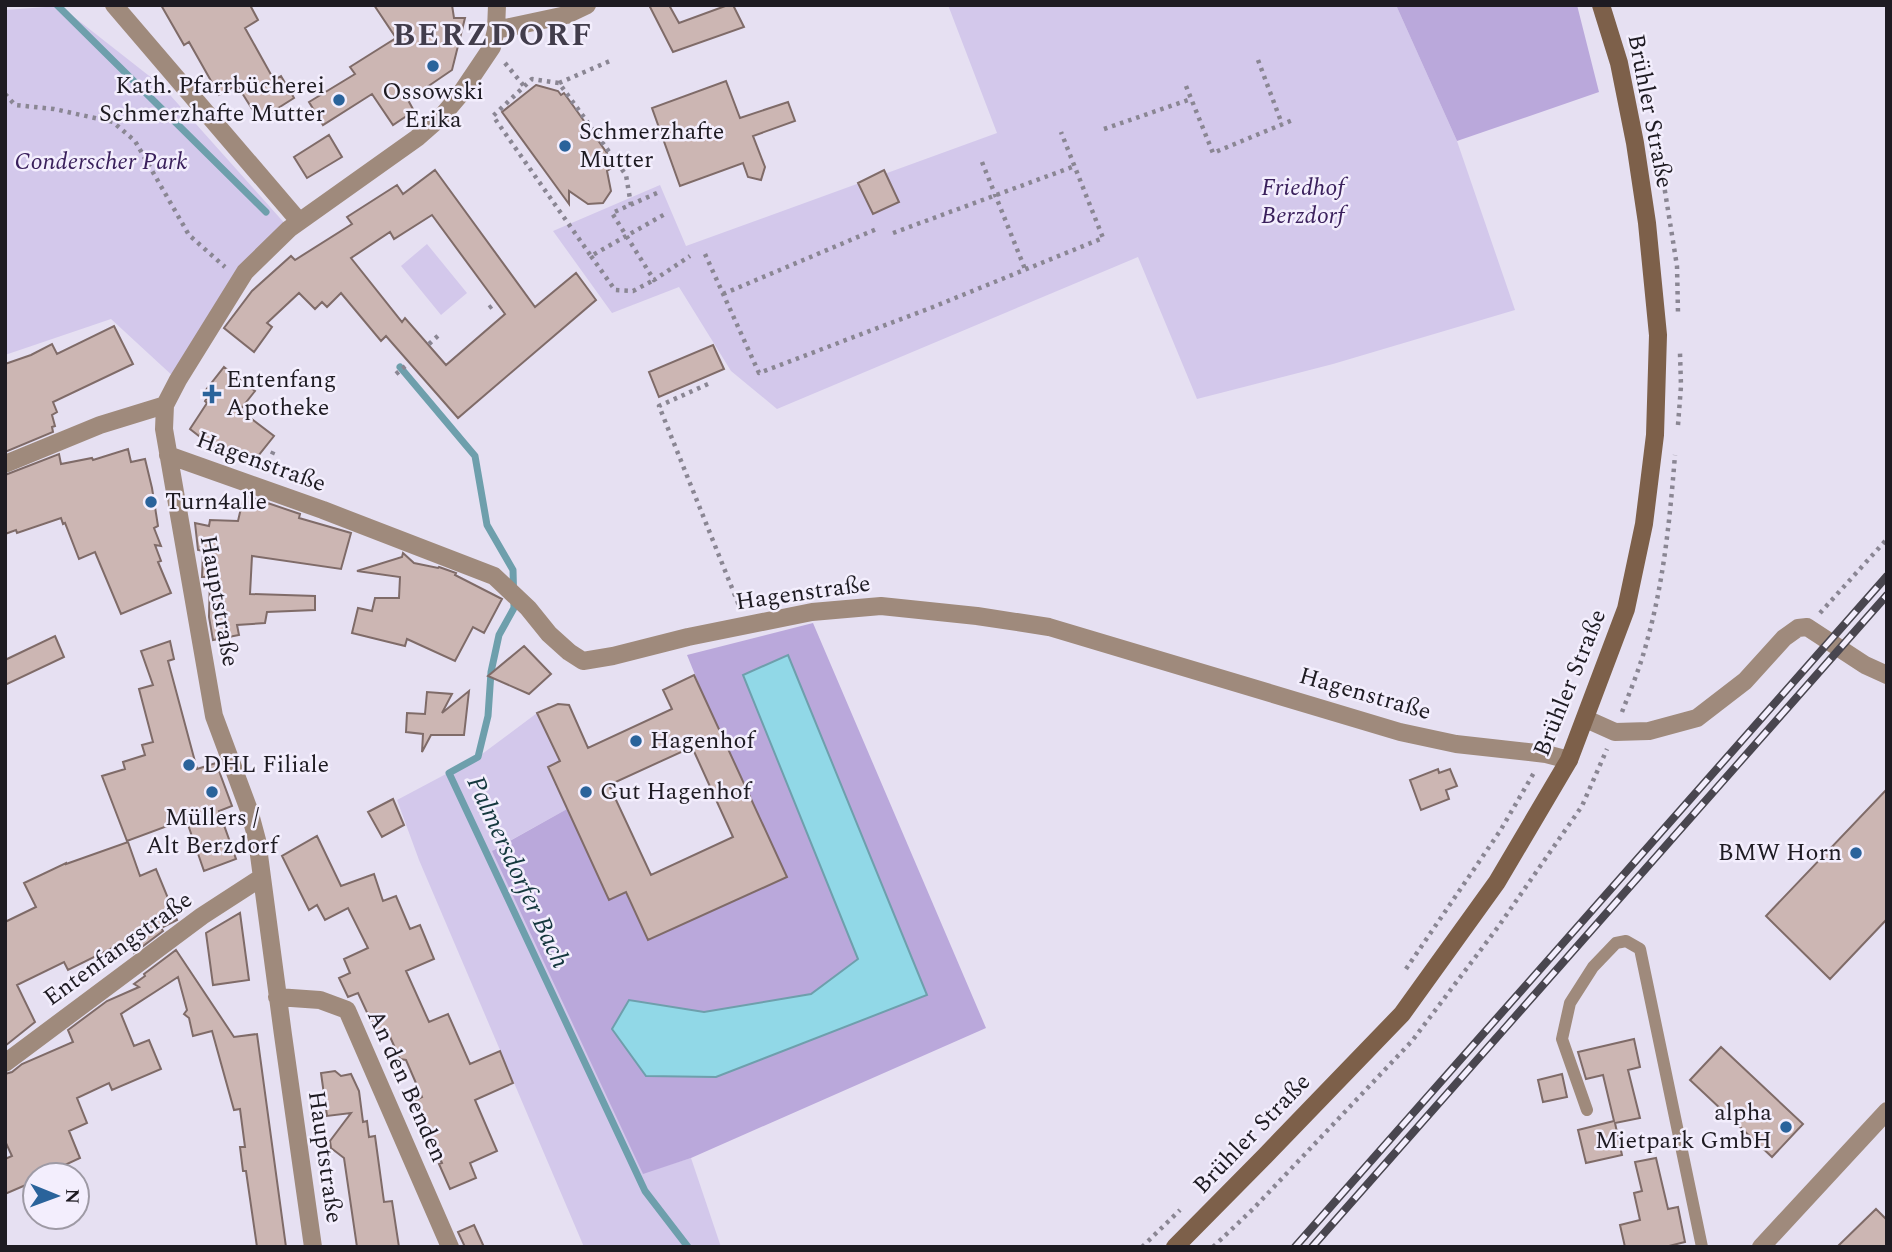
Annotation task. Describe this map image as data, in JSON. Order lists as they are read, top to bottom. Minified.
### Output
{"streets":{"main road":["Brühler Straße"],"street":["Hagenstraße","Hauptstraße","Entenfangstraße","An den Benden"]},"crossings":[["Brühler Straße","Hagenstraße"],["Hagenstraße","Hauptstraße"],["Hauptstraße","Entenfangstraße"],["Hauptstraße","An den Benden"]],"districts":["BERZDORF"],"water":["Palmersdorfer Bach"],"parks":["Conderscher Park","Friedhof Berzdorf"],"places":{"other":["Ossowski Erika","Kath. Pfarrbücherei Schmerzhafte Mutter","Schmerzhafte Mutter","Turn4alle","Hagenhof","DHL Filiale","Müllers / Alt Berzdorf","Gut Hagenhof","BMW Horn","alpha Mietpark GmbH"],"health":["Entenfang Apotheke"]},"north":"right"}
